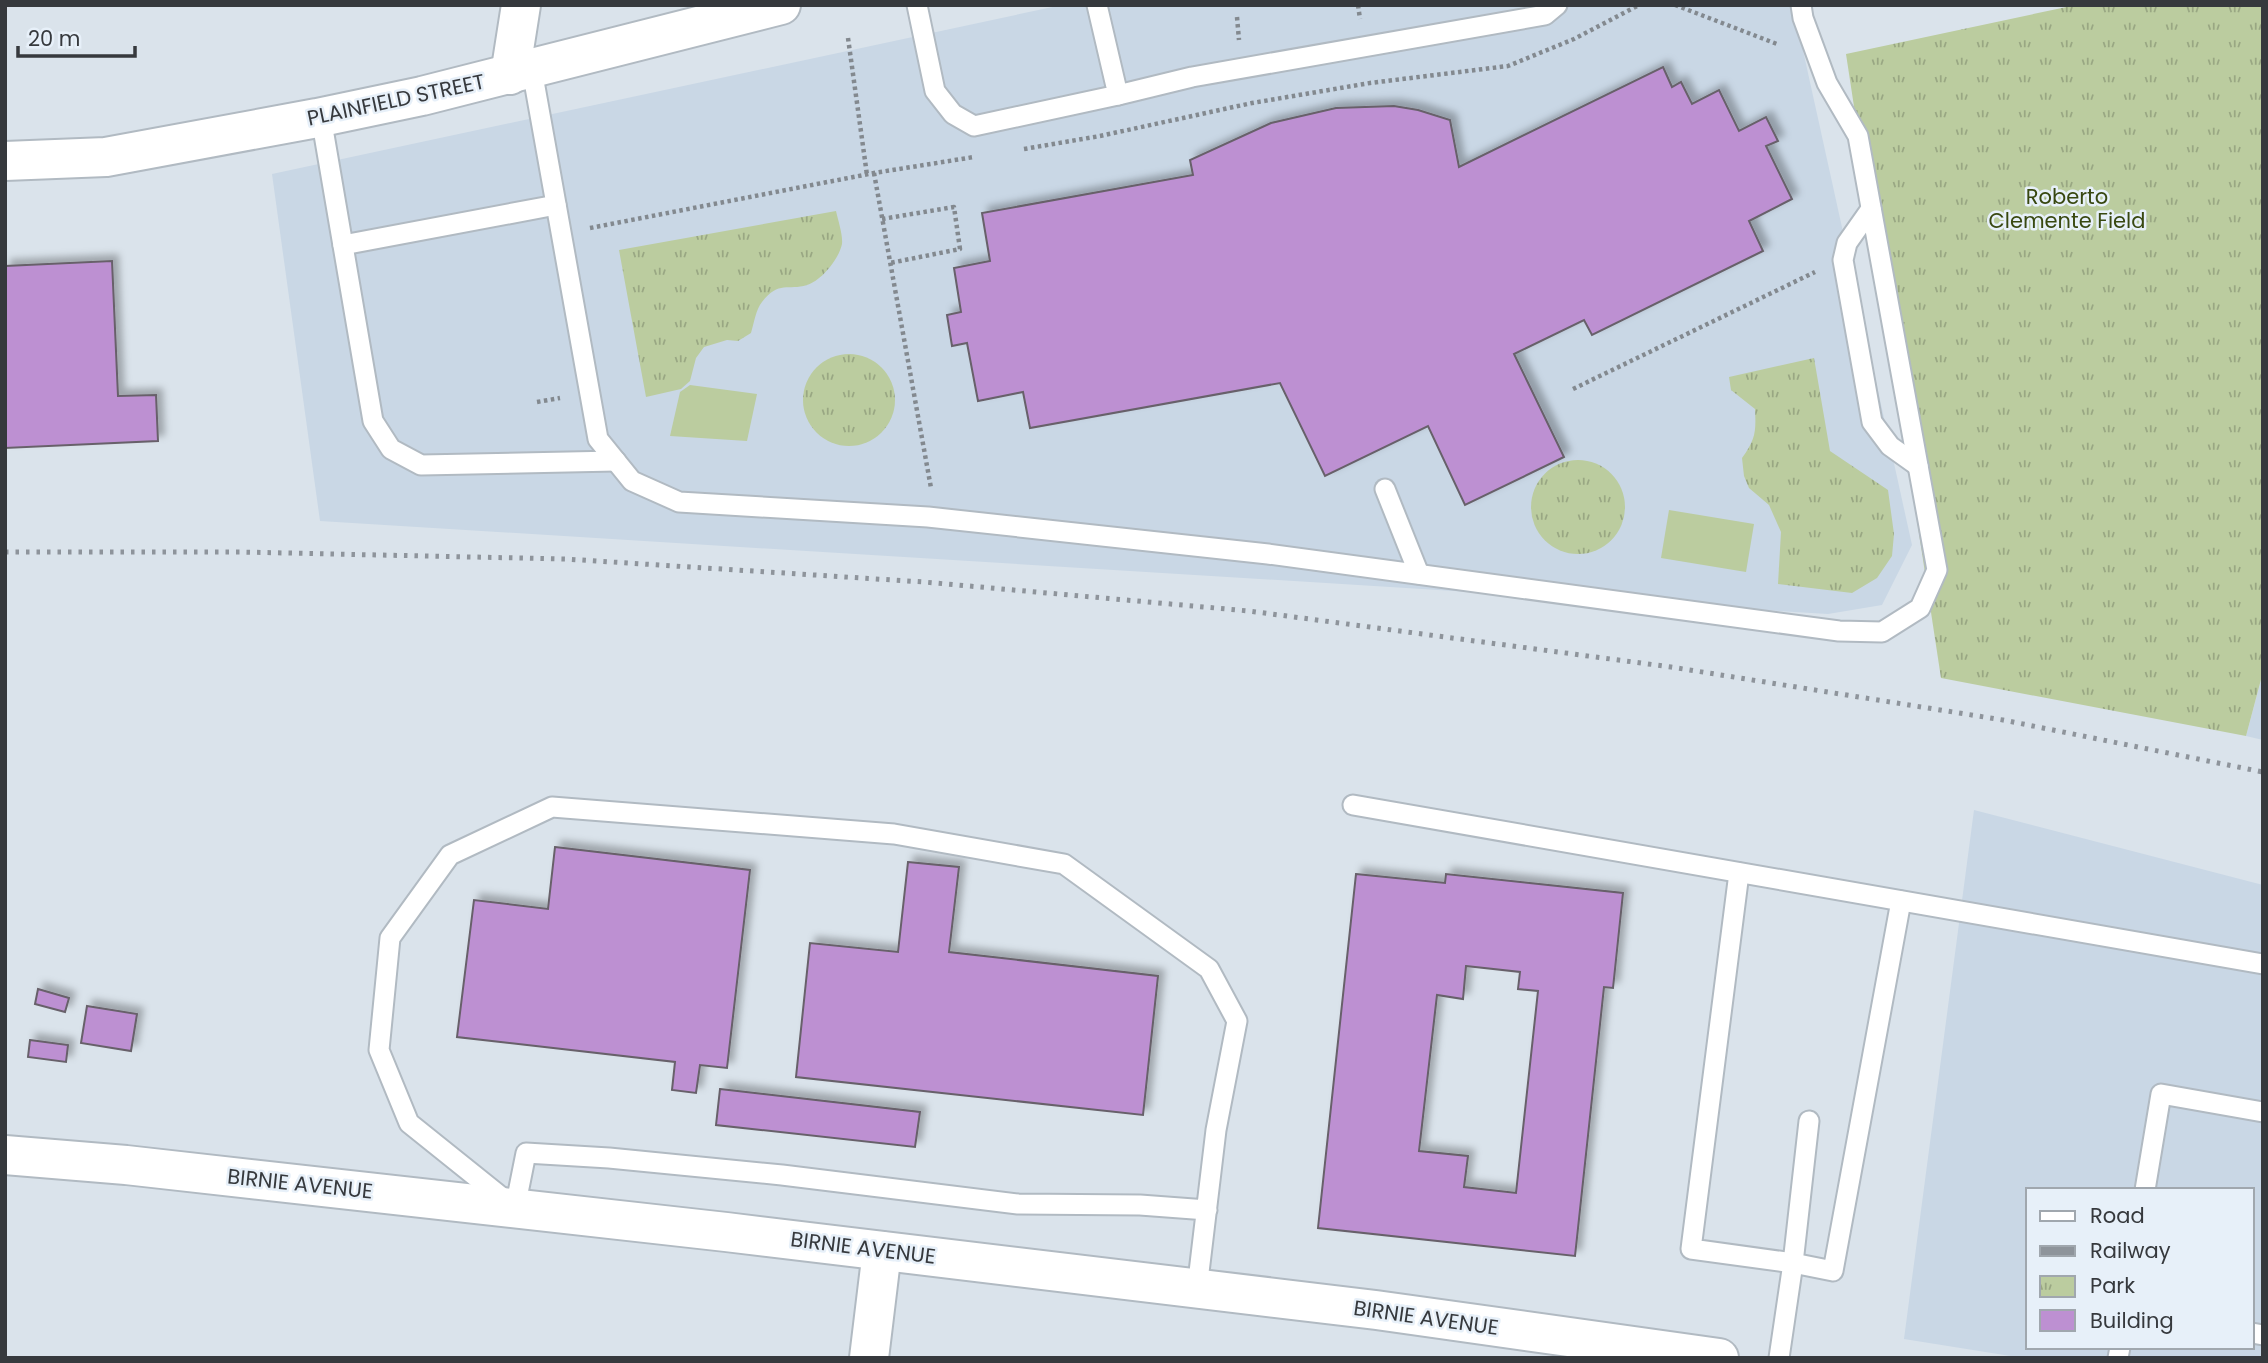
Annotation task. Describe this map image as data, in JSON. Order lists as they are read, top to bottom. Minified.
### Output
{"streets":{"main road":["PLAINFIELD STREET","BIRNIE AVENUE"]},"parks":["Roberto Clemente Field"],"legend":["Road","Railway","Park","Building"],"scale_bar":"20 m"}
